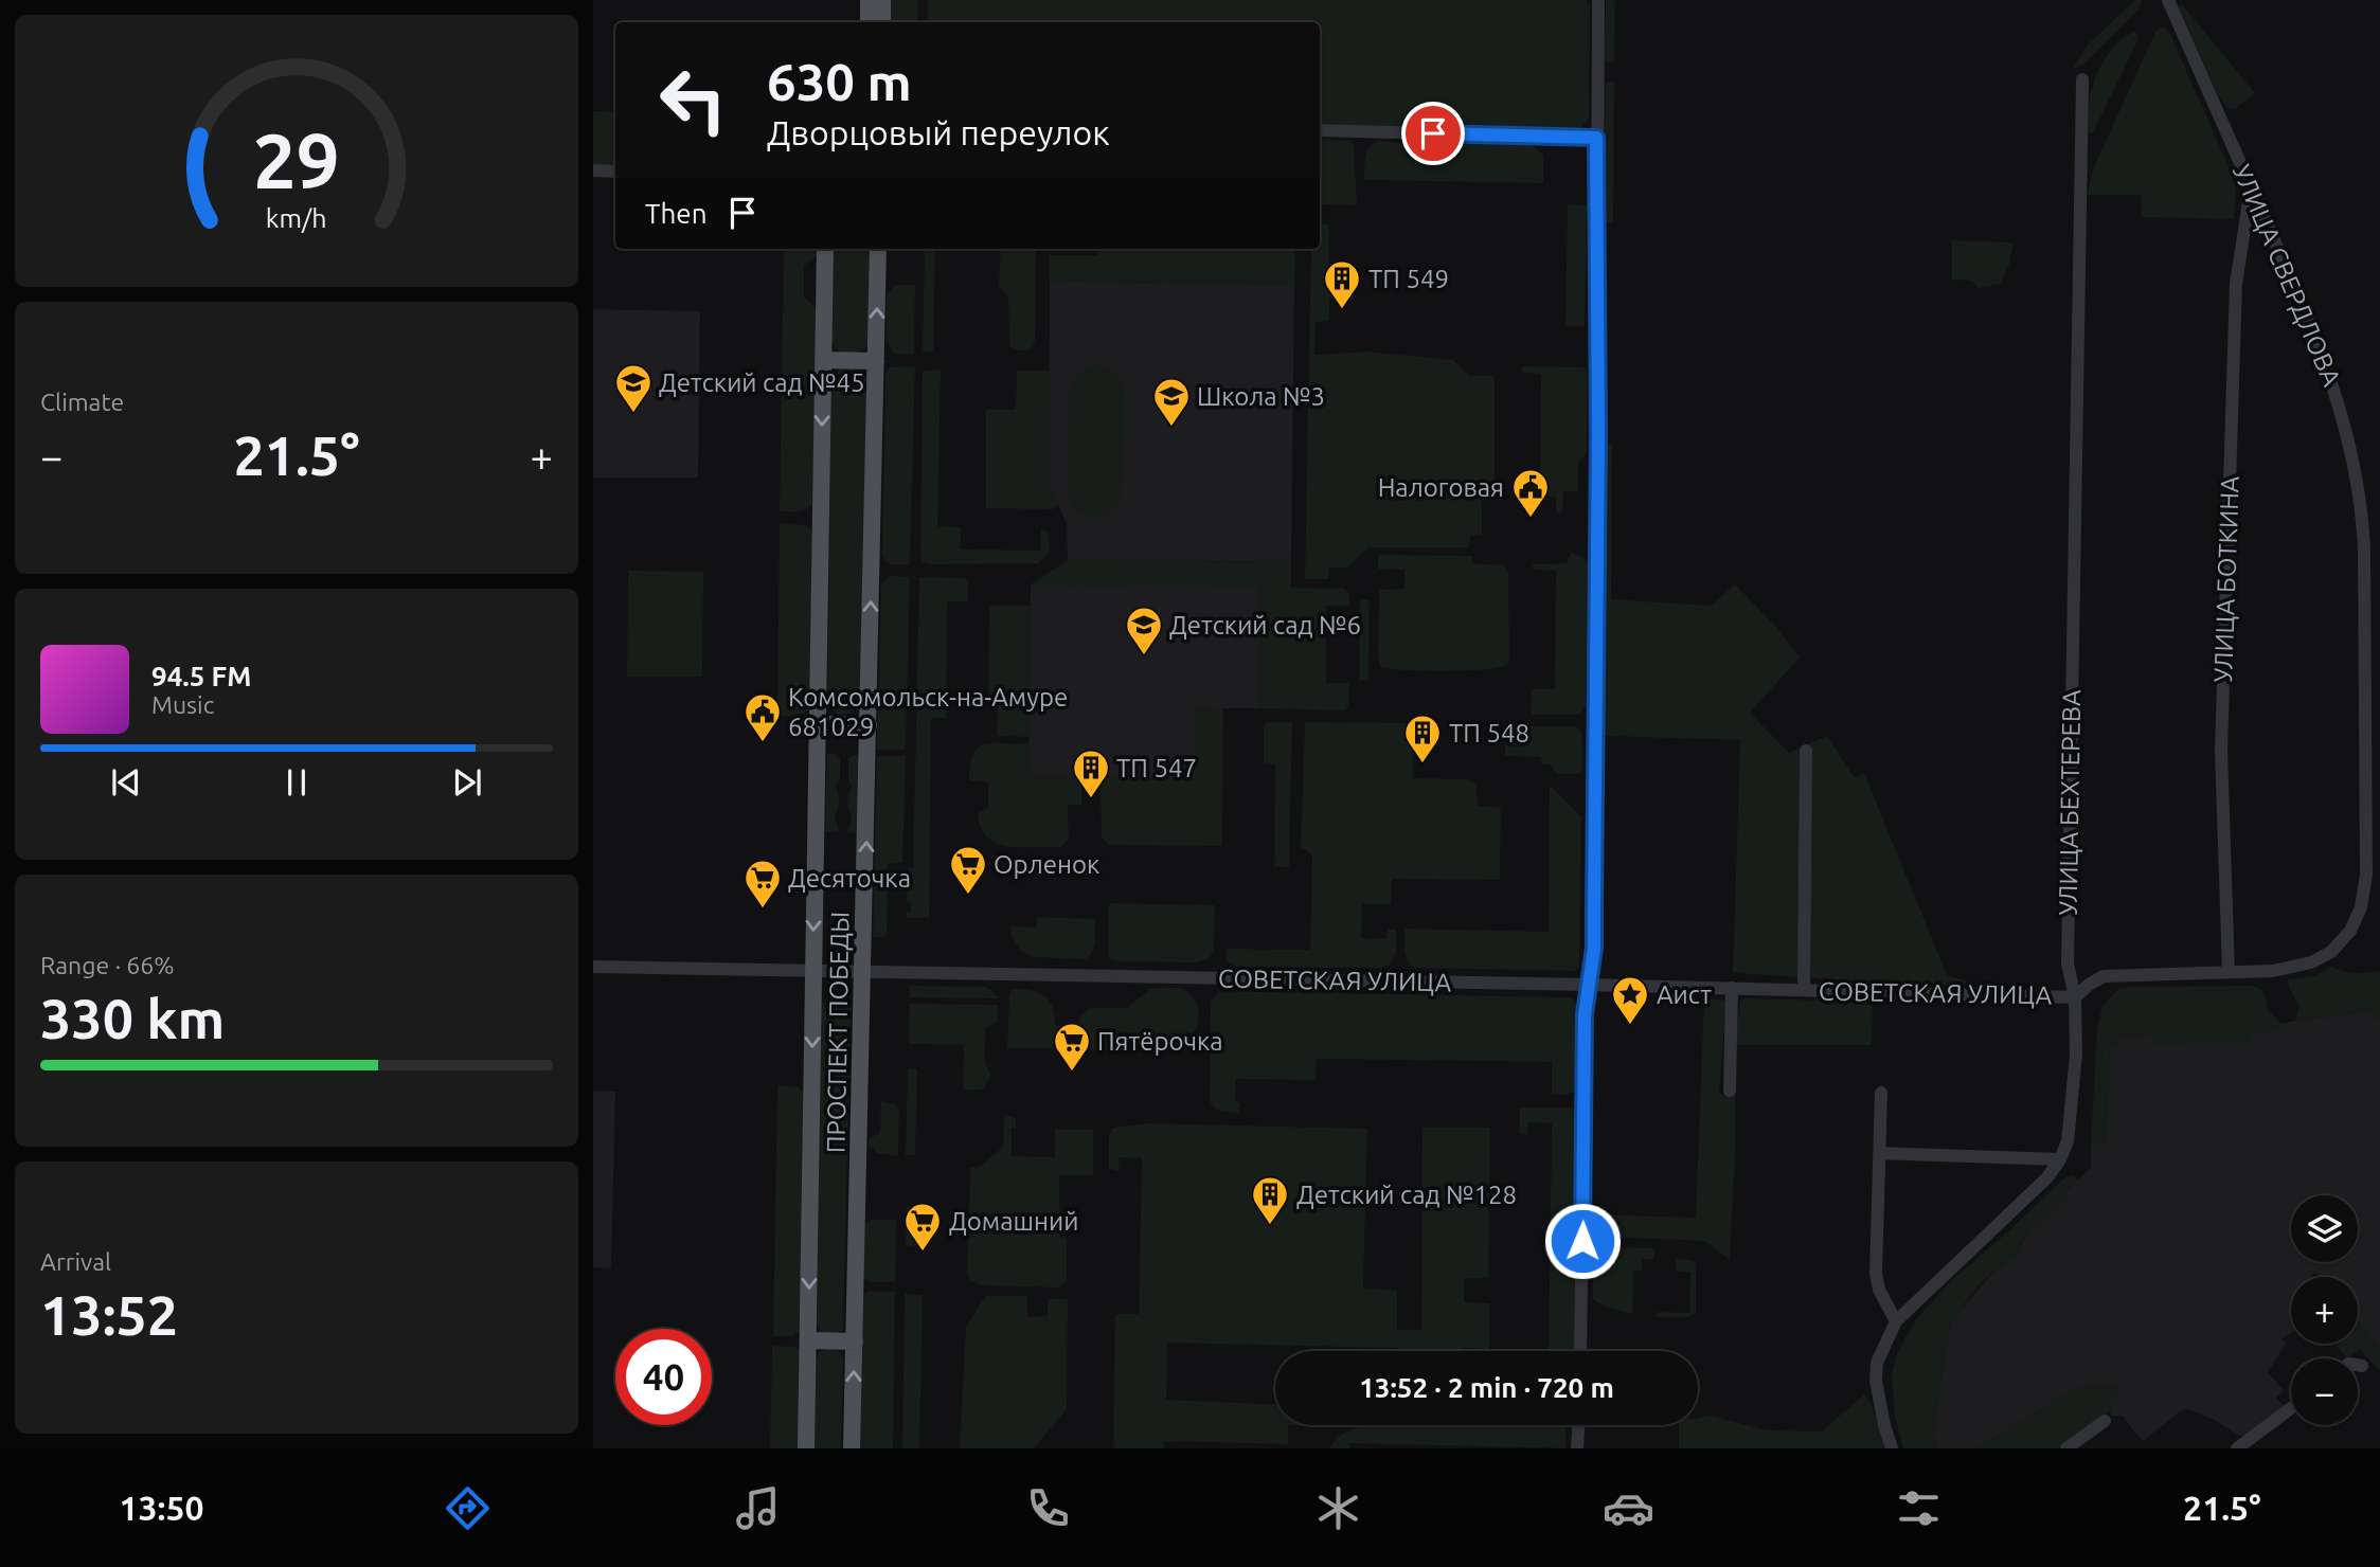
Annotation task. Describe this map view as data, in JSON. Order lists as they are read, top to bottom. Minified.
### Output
{"streets":{"main road":["ПРОСПЕКТ ПОБЕДЫ"],"street":["УЛИЦА СВЕРДЛОВА","УЛИЦА БОТКИНА","УЛИЦА БЕХТЕРЕВА","СОВЕТСКАЯ УЛИЦА"]},"crossings":[["УЛИЦА СВЕРДЛОВА","УЛИЦА БОТКИНА"],["УЛИЦА СВЕРДЛОВА","УЛИЦА БЕХТЕРЕВА"],["УЛИЦА СВЕРДЛОВА","СОВЕТСКАЯ УЛИЦА"],["УЛИЦА БЕХТЕРЕВА","СОВЕТСКАЯ УЛИЦА"],["СОВЕТСКАЯ УЛИЦА","ПРОСПЕКТ ПОБЕДЫ"]],"places":{"building":["ТП 549","ТП 548","ТП 547","Детский сад №128"],"school or university":["Детский сад №45","Школа №3","Детский сад №6"],"public building":["Налоговая","Комсомольск-на-Амуре 681029"],"supermarket":["Орленок","Десяточка","Пятёрочка","Домашний"],"place":["Аист"]},"page":{"turn":["630 m","Дворцовый переулок"],"then":"Then","tile":["Climate",["Range · 66%","330 km"],["Arrival","13:52"]],"heat":["−","21.5°","+"],"song":["94.5 FM","Music"],"map_buttons":["+","−"],"limit":"40","trip":"13:52 · 2 min · 720 m","tabs":["13:50","21.5°"],"gauge":["29","km/h"]}}
